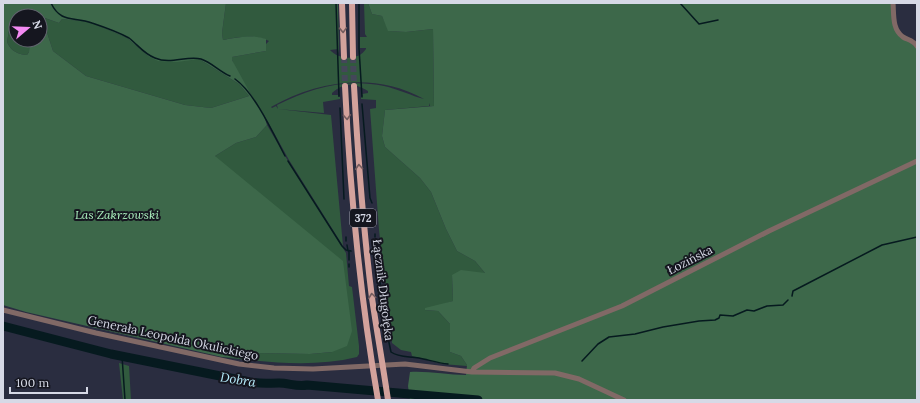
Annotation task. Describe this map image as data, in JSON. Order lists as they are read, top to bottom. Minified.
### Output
{"streets":{"main road":["372","Łącznik Długołęka"],"street":["Łozińska","Generała Leopolda Okulickiego"]},"crossings":[["Łozińska","Generała Leopolda Okulickiego"],["Łącznik Długołęka","Generała Leopolda Okulickiego"]],"water":["Dobra"],"parks":["Las Zakrzowski"],"scale_bar":"100 m","north":"right"}
